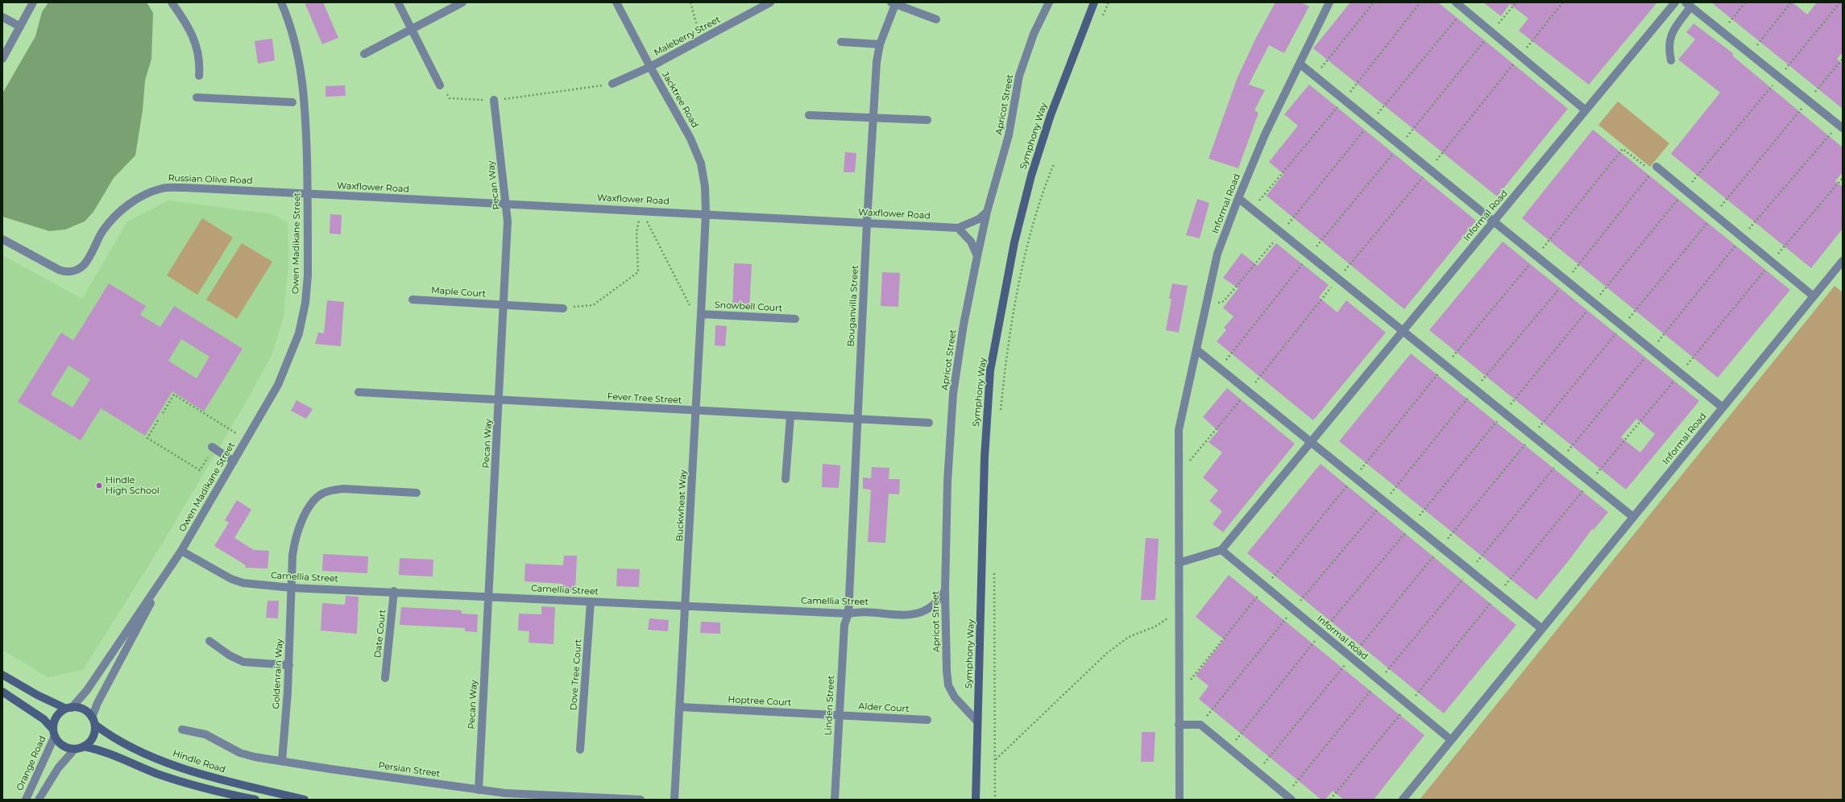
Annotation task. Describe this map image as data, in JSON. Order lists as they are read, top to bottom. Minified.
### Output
{"streets":{"main road":["Symphony Way","Hindle Road"],"street":["Maleberry Street","Jacktree Road","Apricot Street","Russian Olive Road","Pecan Way","Waxflower Road","Informal Road","Owen Madikane Street","Maple Court","Bouganvilla Street","Snowbell Court","Fever Tree Street","Buckwheat Way","Camellia Street","Date Court","Goldenrain Way","Dove Tree Court","Hoptree Court","Linden Street","Alder Court","Orange Road","Persian Street"]},"crossings":[["Maleberry Street","Jacktree Road"],["Jacktree Road","Waxflower Road"],["Jacktree Road","Buckwheat Way"],["Apricot Street","Symphony Way"],["Apricot Street","Waxflower Road"],["Apricot Street","Camellia Street"],["Russian Olive Road","Waxflower Road"],["Russian Olive Road","Owen Madikane Street"],["Pecan Way","Waxflower Road"],["Pecan Way","Maple Court"],["Pecan Way","Fever Tree Street"],["Pecan Way","Camellia Street"],["Pecan Way","Persian Street"],["Waxflower Road","Owen Madikane Street"],["Waxflower Road","Bouganvilla Street"],["Waxflower Road","Buckwheat Way"],["Owen Madikane Street","Camellia Street"],["Owen Madikane Street","Hindle Road"],["Owen Madikane Street","Orange Road"],["Bouganvilla Street","Fever Tree Street"],["Bouganvilla Street","Camellia Street"],["Bouganvilla Street","Linden Street"],["Snowbell Court","Buckwheat Way"],["Fever Tree Street","Buckwheat Way"],["Buckwheat Way","Camellia Street"],["Buckwheat Way","Hoptree Court"],["Camellia Street","Date Court"],["Camellia Street","Goldenrain Way"],["Camellia Street","Dove Tree Court"],["Camellia Street","Linden Street"],["Goldenrain Way","Persian Street"],["Hoptree Court","Linden Street"],["Hoptree Court","Alder Court"],["Linden Street","Alder Court"],["Hindle Road","Orange Road"]],"places":["Hindle High School"]}
